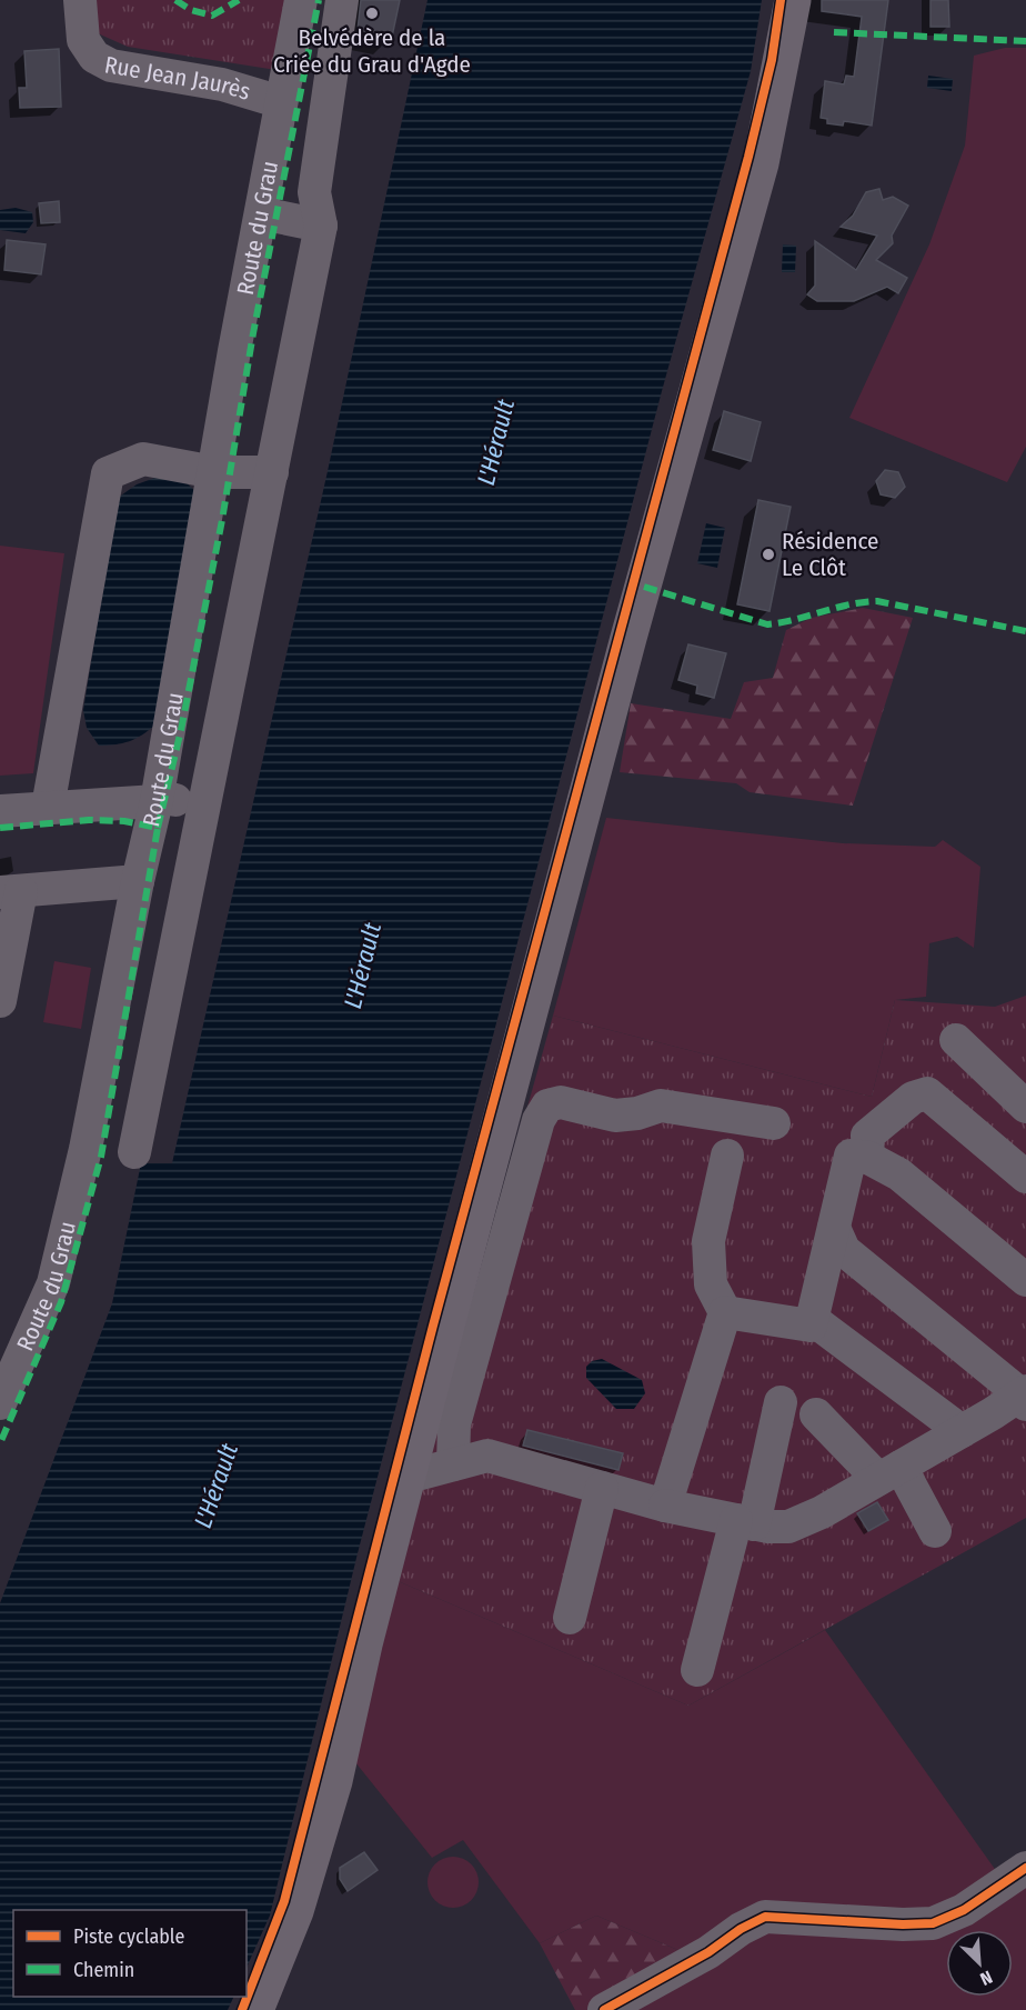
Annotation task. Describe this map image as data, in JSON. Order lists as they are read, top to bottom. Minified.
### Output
{"streets":{"street":["Rue Jean Jaurès","Route du Grau"]},"crossings":[["Rue Jean Jaurès","Route du Grau"]],"water":["L'Hérault"],"places":["Belvédère de la Criée du Grau d'Agde","Résidence Le Clôt"],"legend":["Piste cyclable","Chemin"],"north":"bottom right"}
